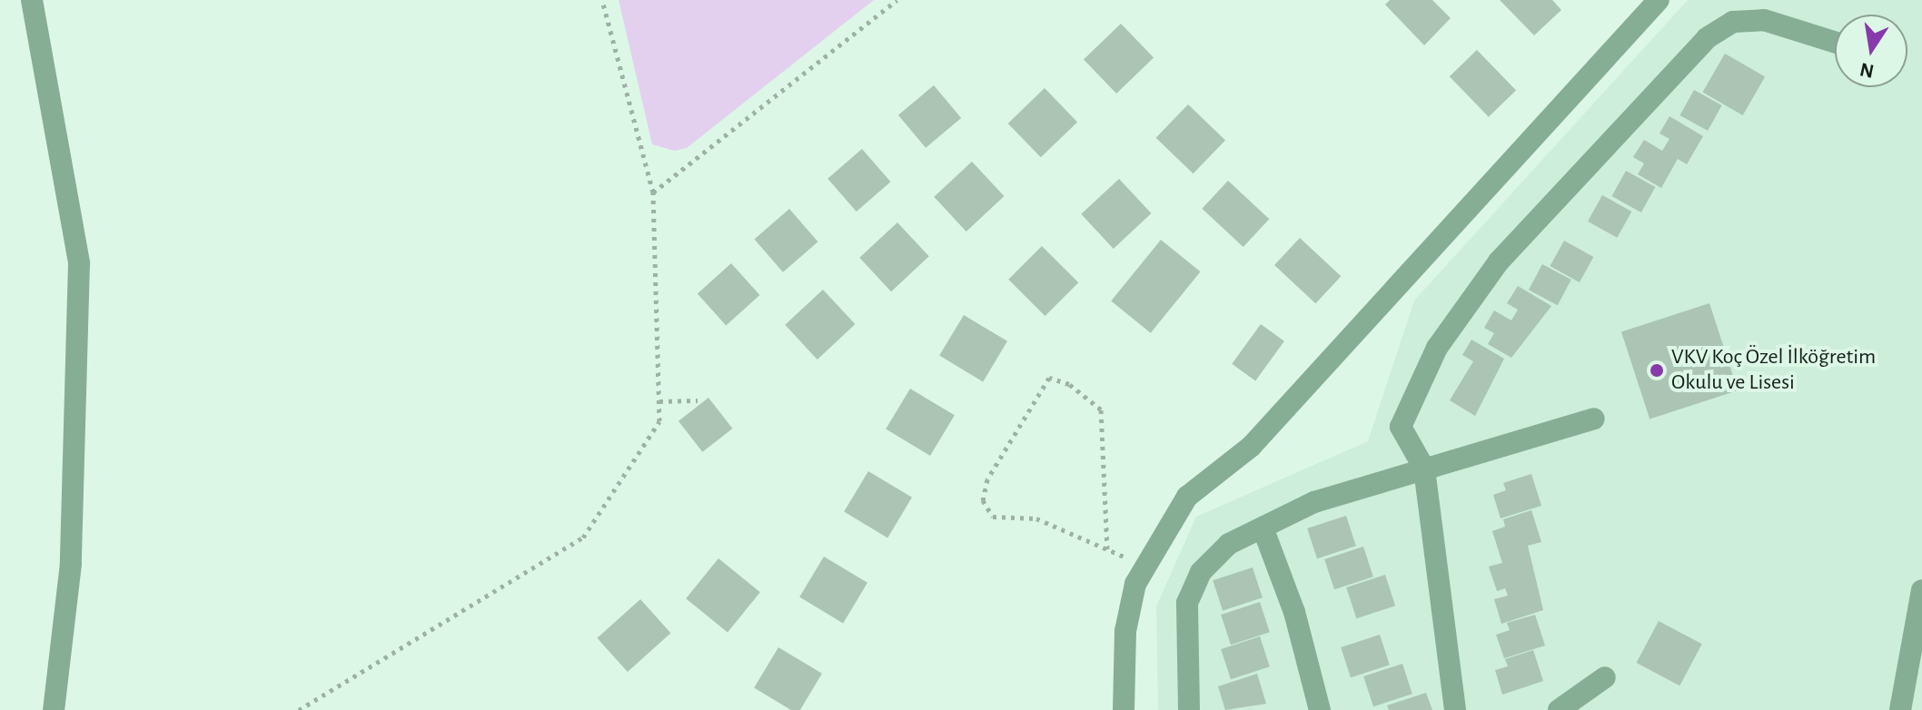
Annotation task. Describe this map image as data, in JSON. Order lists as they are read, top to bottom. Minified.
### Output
{"places":["VKV Koç Özel İlköğretim Okulu ve Lisesi"],"north":"bottom"}
